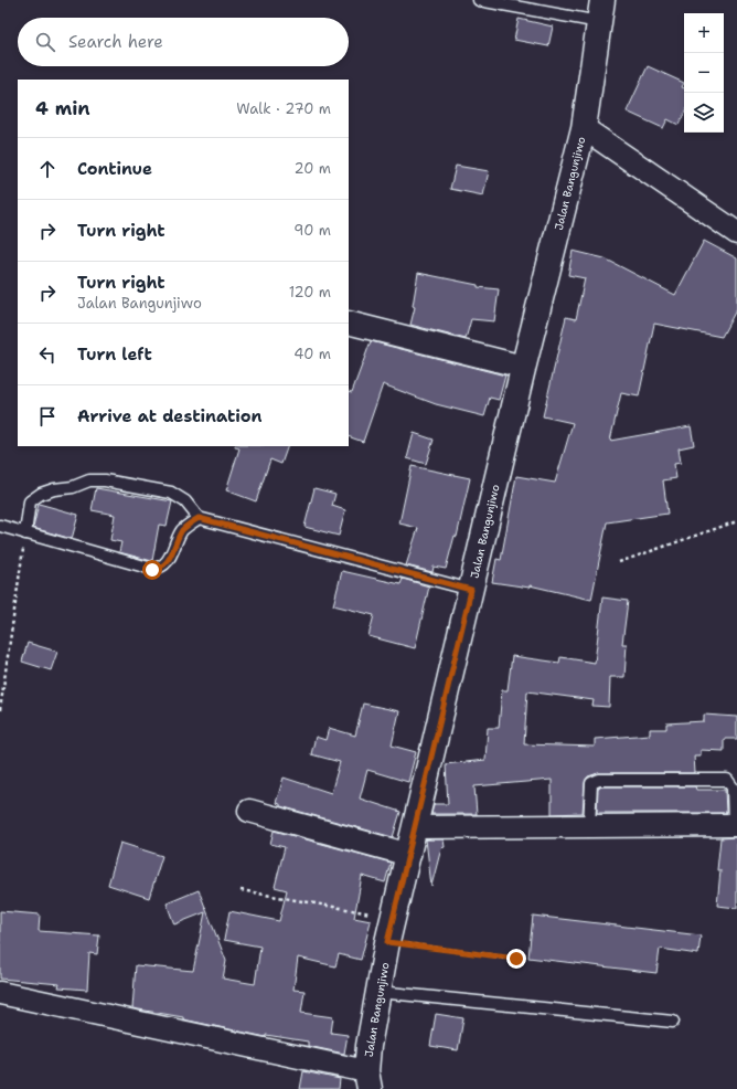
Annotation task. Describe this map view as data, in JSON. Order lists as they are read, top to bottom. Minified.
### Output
{"streets":{"main road":["Jalan Bangunjiwo"]},"page":{"map_buttons":["+","−"],"search":"Search here","heading":["4 min","Walk · 270 m"],"list":[["Continue","20 m"],["Turn right","90 m"],["Turn right","Jalan Bangunjiwo","120 m"],["Turn left","40 m"],"Arrive at destination"]}}
